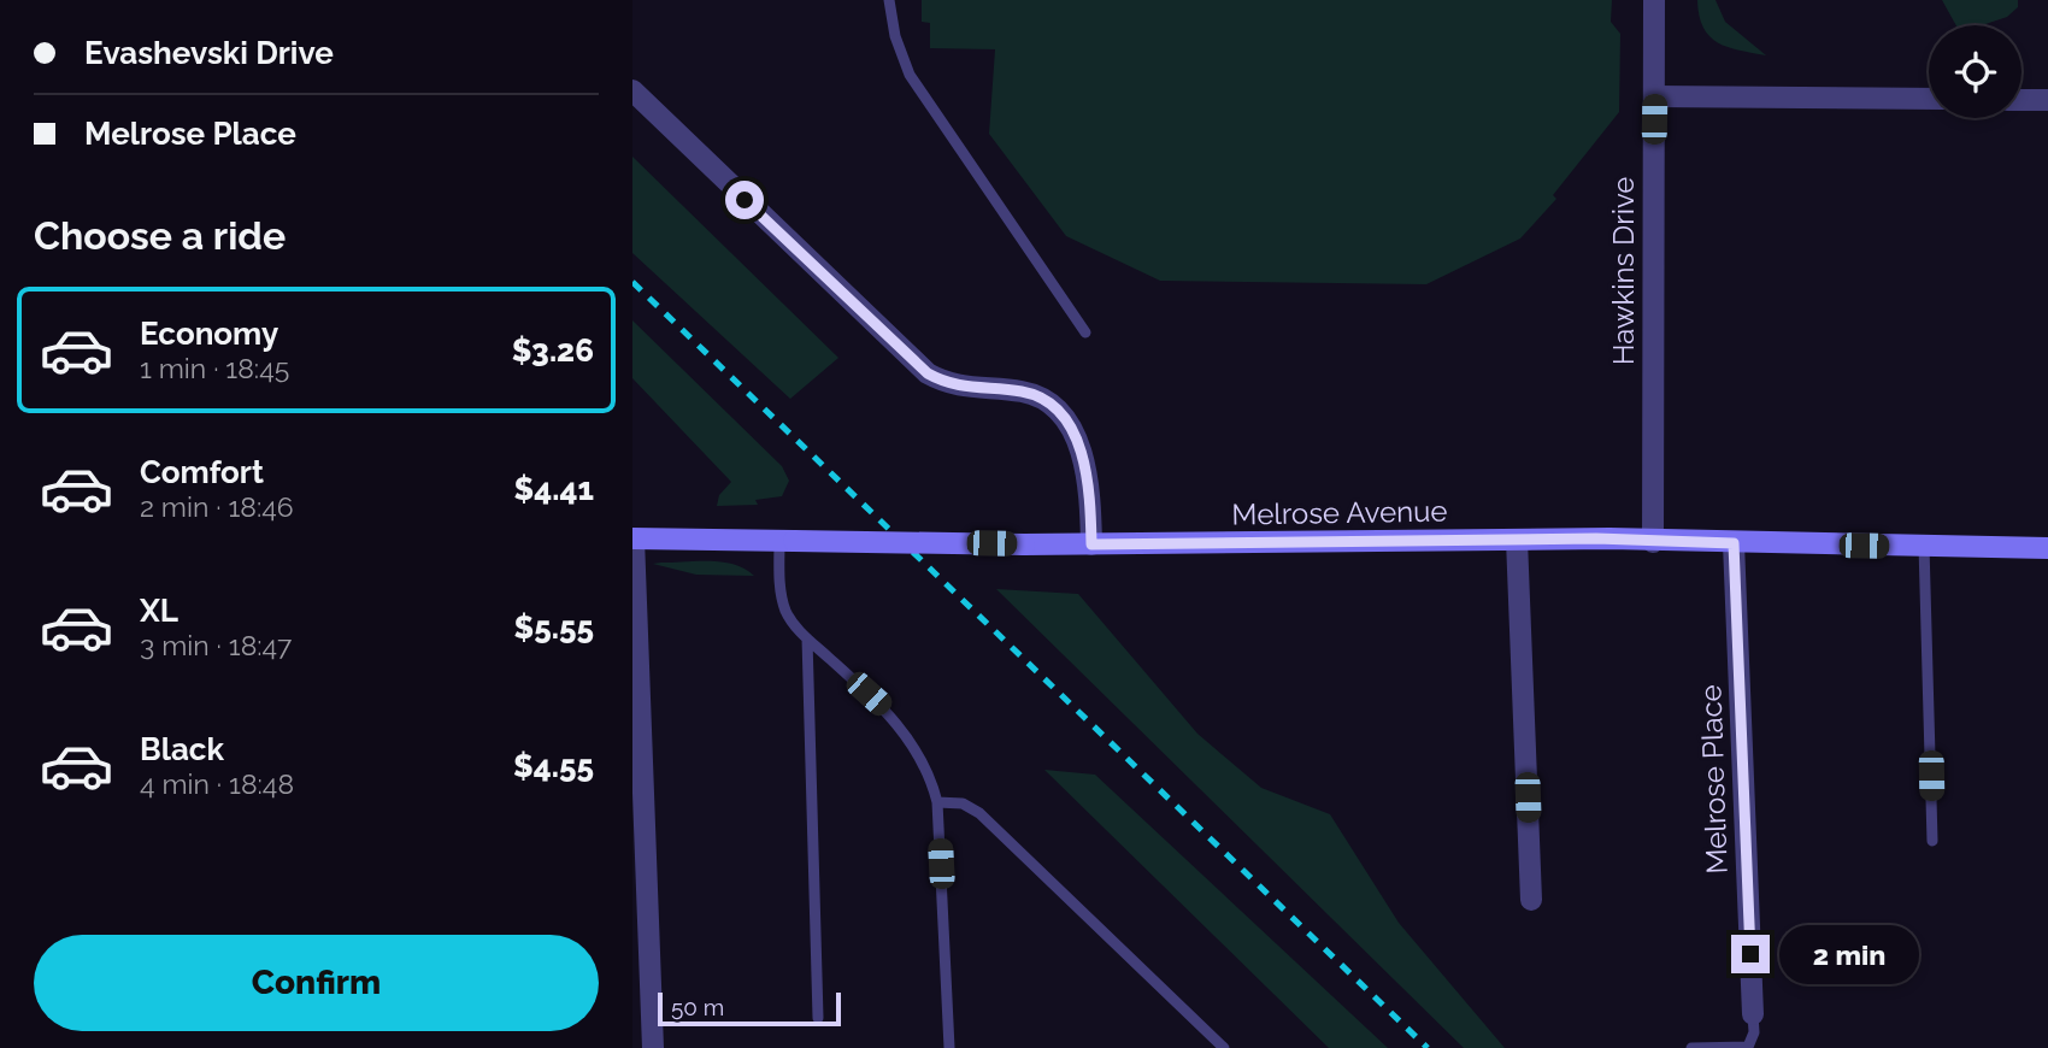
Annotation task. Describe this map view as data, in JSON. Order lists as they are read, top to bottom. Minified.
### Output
{"streets":{"main road":["Melrose Avenue"],"street":["Hawkins Drive","Melrose Place"]},"crossings":[["Hawkins Drive","Melrose Avenue"],["Melrose Avenue","Melrose Place"]],"scale_bar":"50 m","page":{"banner":["Evashevski Drive","Melrose Place"],"heading":"Choose a ride","list":[{"name":"Economy","note":"1 min · 18:45","value":"$3.26"},{"name":"Comfort","note":"2 min · 18:46","value":"$4.41"},{"name":"XL","note":"3 min · 18:47","value":"$5.55"},{"name":"Black","note":"4 min · 18:48","value":"$4.55"}],"buttons":"Confirm","bubble":"2 min","scale":"50 m"}}
